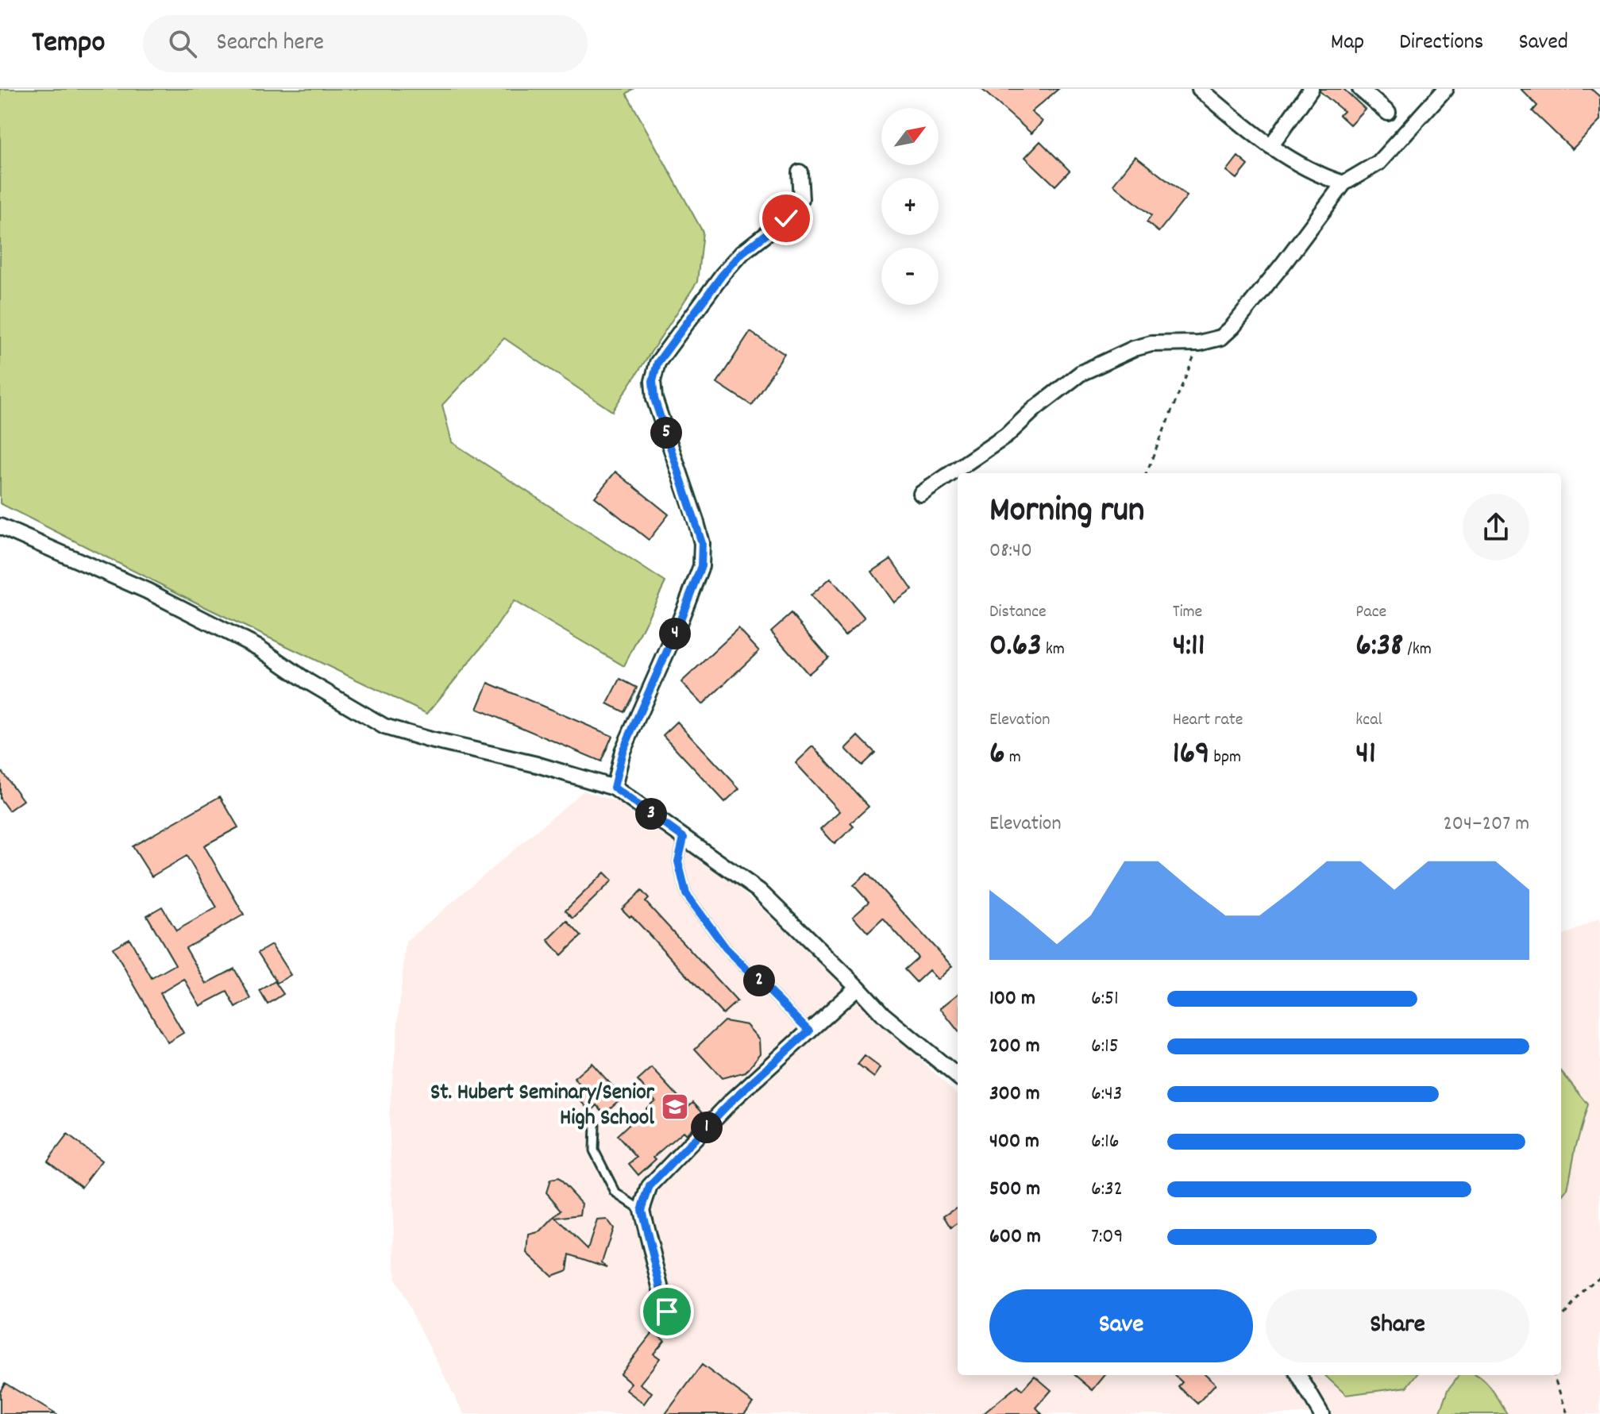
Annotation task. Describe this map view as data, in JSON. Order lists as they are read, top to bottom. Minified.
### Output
{"places":{"school or university":["St. Hubert Seminary/Senior High School"]},"north":"top right","page":{"header":"Tempo","search":"Search here","nav":["Map","Directions","Saved"],"map_buttons":["+","−"],"pins":["5","4","3","2","1"],"heading":["Morning run","08:40"],"stats":[["Distance","0.63 km"],["Time","4:11"],["Pace","6:38 /km"],["Elevation","6 m"],["Heart rate","169 bpm"],["kcal","41"]],"chart":["Elevation","204–207 m"],"list":[{"name":"100 m","note":"6:51"},{"name":"200 m","note":"6:15"},{"name":"300 m","note":"6:43"},{"name":"400 m","note":"6:16"},{"name":"500 m","note":"6:32"},{"name":"600 m","note":"7:09"}],"buttons":["Save","Share"]}}
